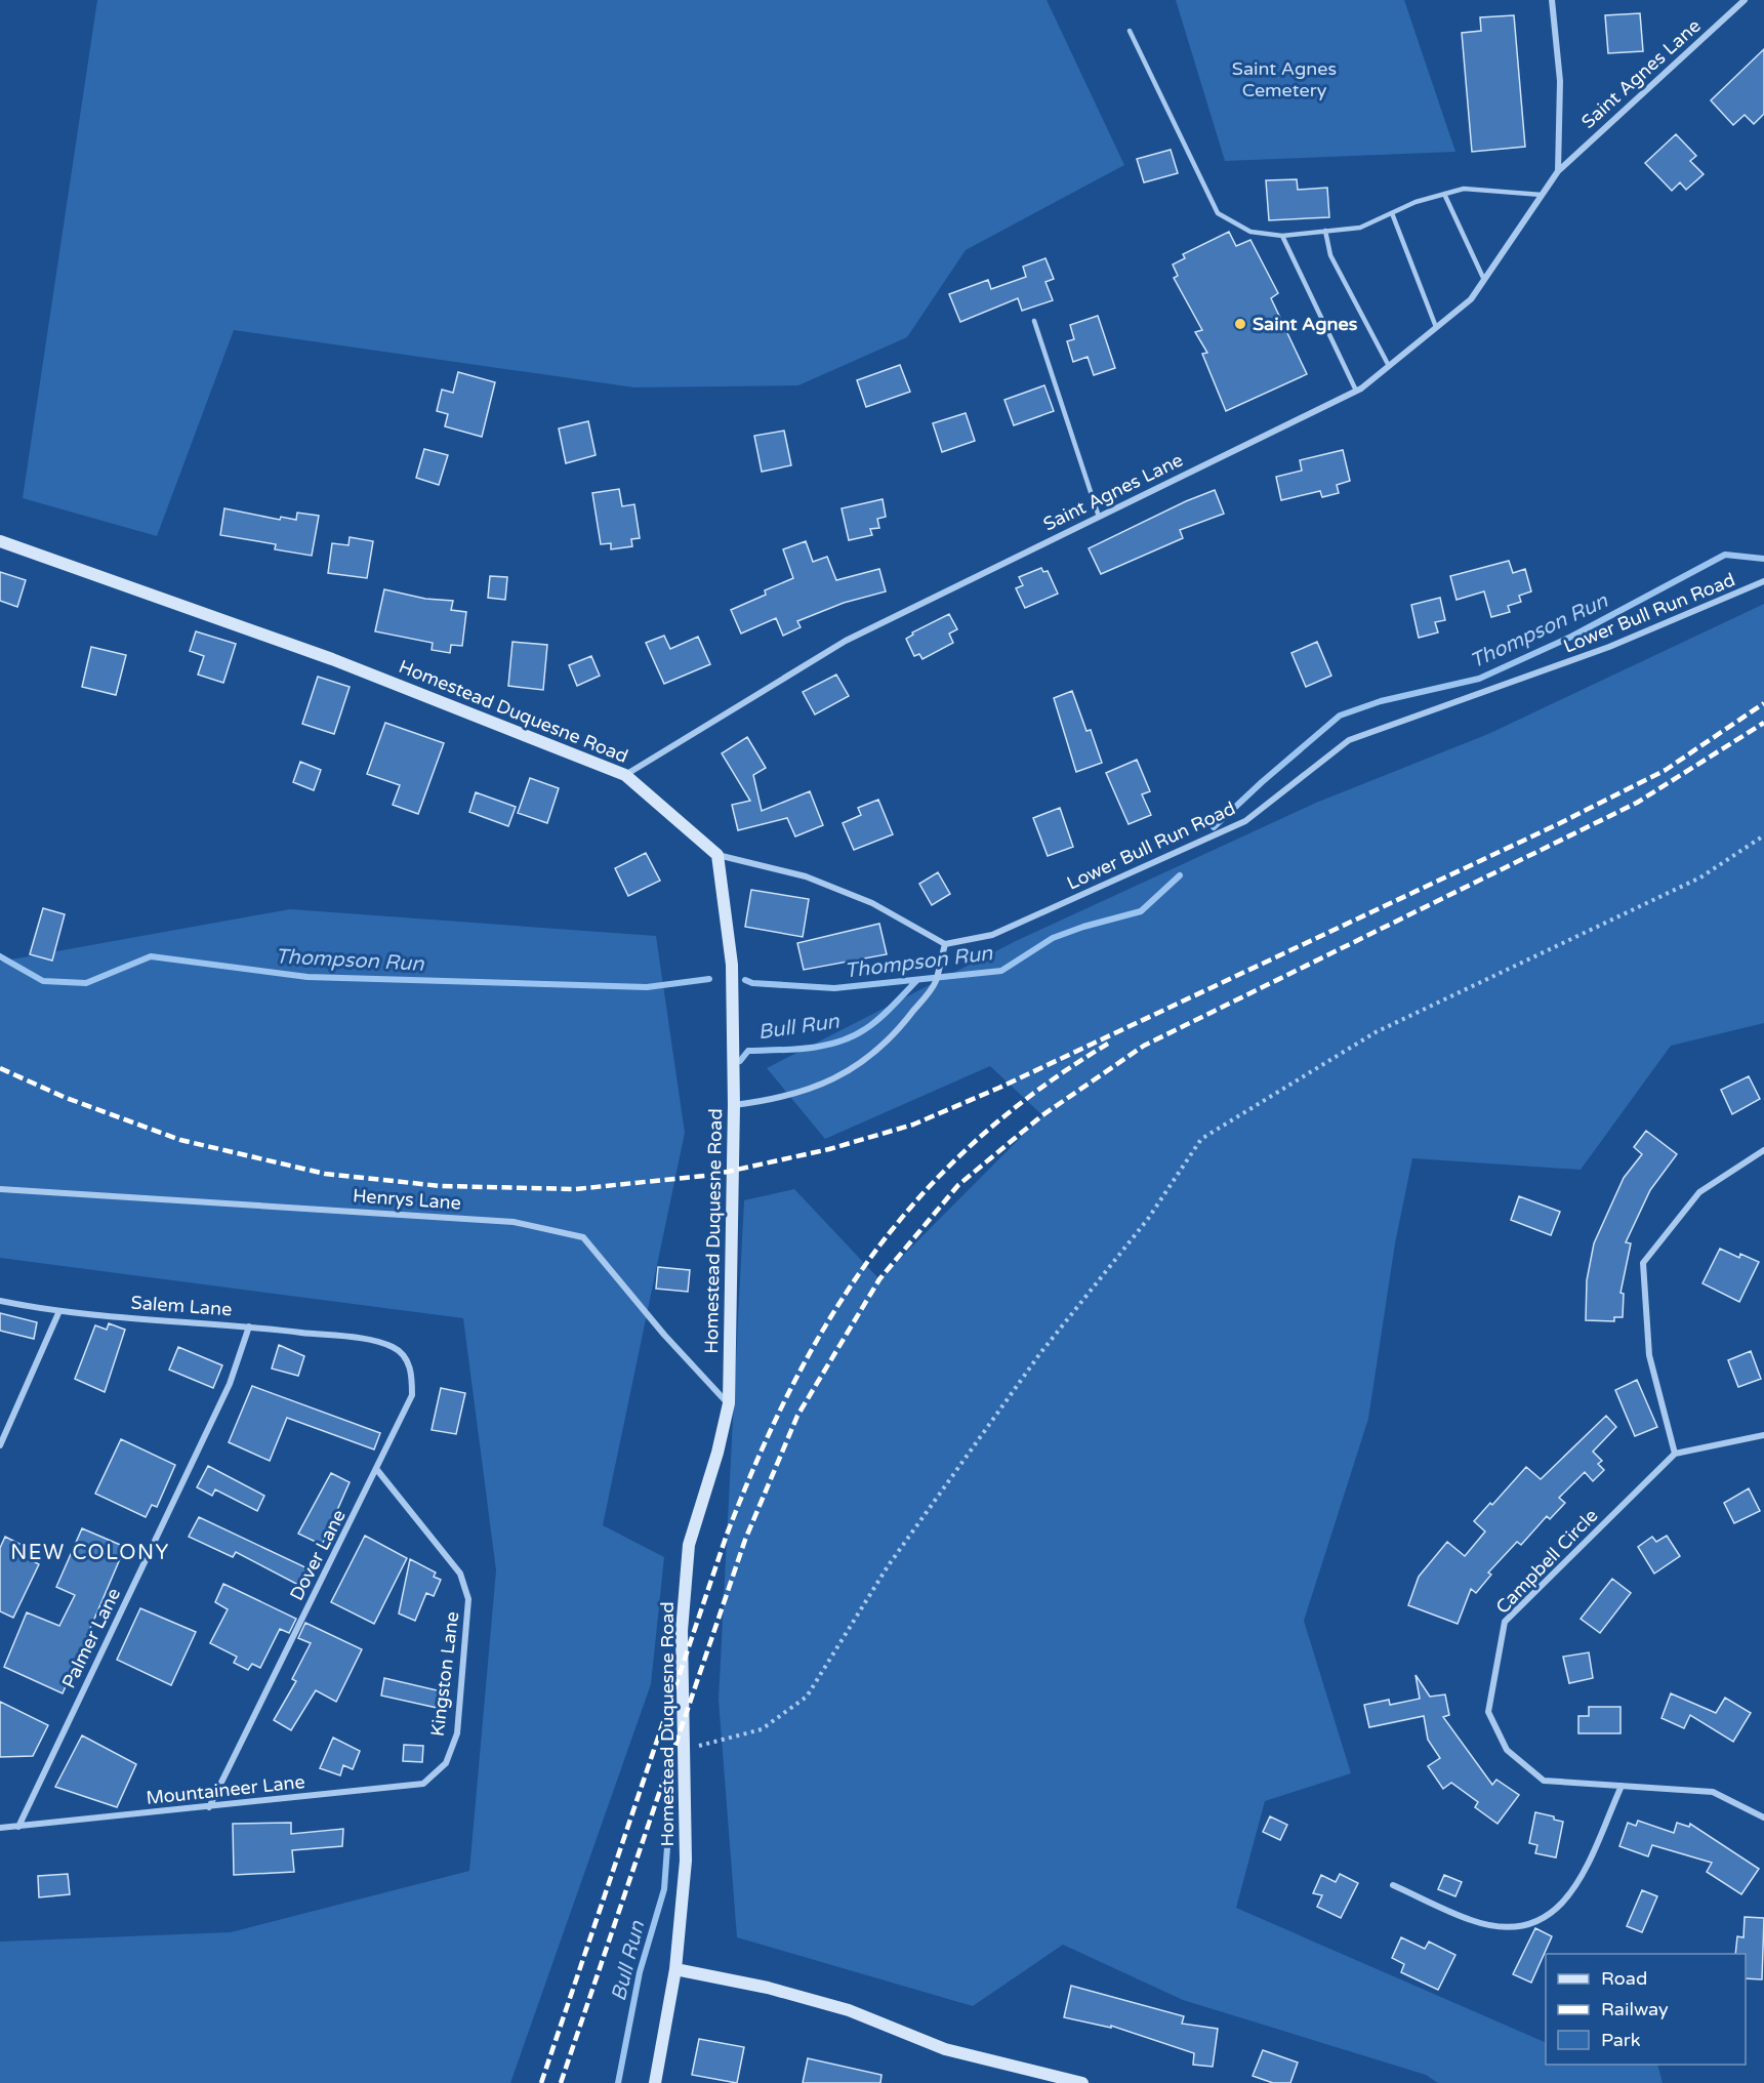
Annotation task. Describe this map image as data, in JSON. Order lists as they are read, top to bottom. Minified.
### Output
{"streets":{"street":["Saint Agnes Lane","Lower Bull Run Road","Homestead Duquesne Road","Henrys Lane","Salem Lane","Dover Lane","Campbell Circle","Palmer Lane","Kingston Lane","Mountaineer Lane"]},"crossings":[["Saint Agnes Lane","Homestead Duquesne Road"],["Homestead Duquesne Road","Henrys Lane"],["Salem Lane","Dover Lane"],["Salem Lane","Palmer Lane"],["Dover Lane","Kingston Lane"],["Dover Lane","Mountaineer Lane"],["Palmer Lane","Mountaineer Lane"],["Kingston Lane","Mountaineer Lane"]],"districts":["NEW COLONY"],"water":["Thompson Run","Bull Run"],"parks":["Saint Agnes Cemetery"],"places":["Saint Agnes"],"legend":["Road","Railway","Park"]}
